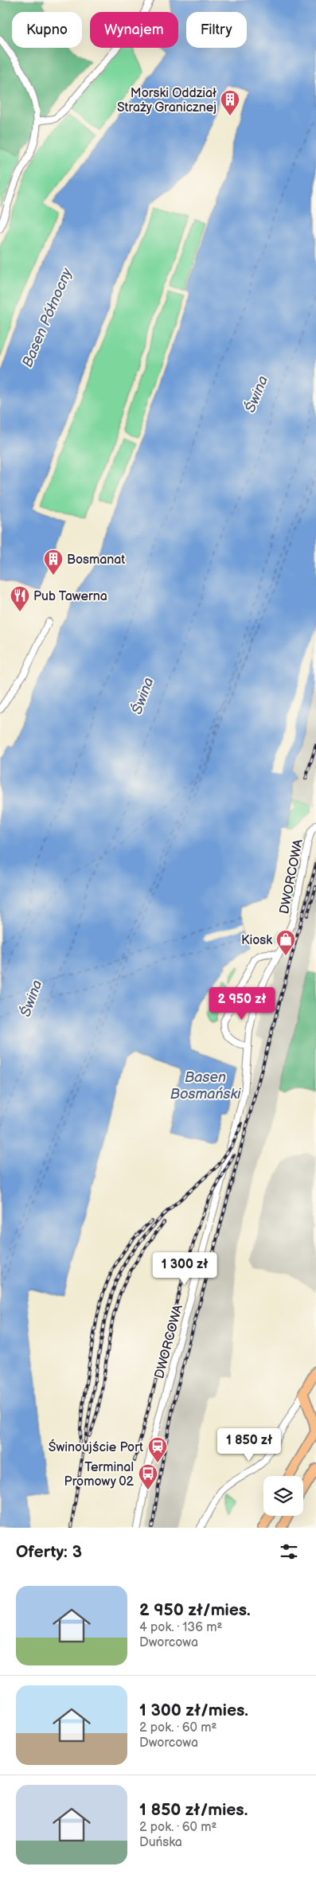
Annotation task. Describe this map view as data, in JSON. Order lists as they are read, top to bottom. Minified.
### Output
{"streets":{"street":["DWORCOWA"]},"water":["Basen Północny","Świna","Basen Bosmański"],"places":{"building":["Morski Oddział Straży Granicznej","Bosmanat"],"restaurant":["Pub Tawerna"],"shop":["Kiosk"],"station":["Świnoujście Port"],"bus stop":["Terminal Promowy 02"]},"page":{"chip":["Kupno","Wynajem","Filtry"],"price":["2 950 zł","1 300 zł","1 850 zł"],"heading":"Oferty: 3","list":[{"name":"2 950 zł/mies.","note":"4 pok. · 136 m² · Dworcowa"},{"name":"1 300 zł/mies.","note":"2 pok. · 60 m² · Dworcowa"},{"name":"1 850 zł/mies.","note":"2 pok. · 60 m² · Duńska"}]}}
